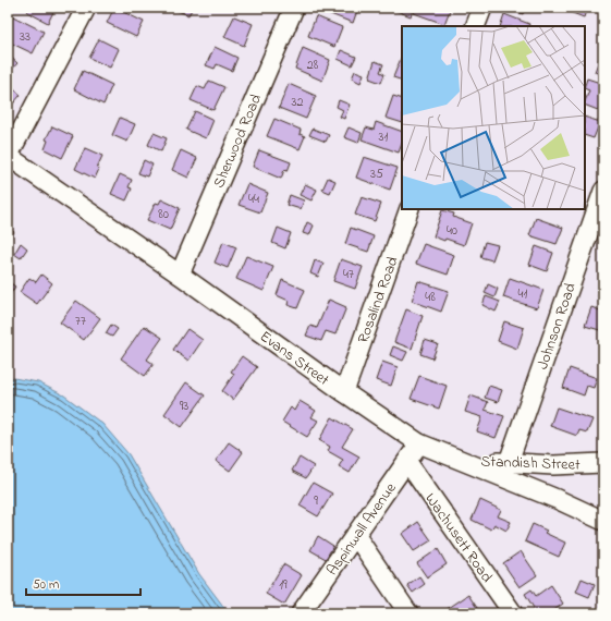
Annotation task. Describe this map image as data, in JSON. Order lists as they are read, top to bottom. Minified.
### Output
{"streets":{"street":["Sherwood Road","Rosalind Road","Johnson Road","Evans Street","Standish Street","Aspinwall Avenue","Wachusett Road"]},"crossings":[["Sherwood Road","Evans Street"],["Rosalind Road","Evans Street"],["Johnson Road","Standish Street"],["Evans Street","Standish Street"],["Evans Street","Aspinwall Avenue"],["Aspinwall Avenue","Wachusett Road"]],"house_numbers":["33","28","32","31","35","44","80","40","47","41","48","77","93","9","19"],"scale_bar":"50 m"}
